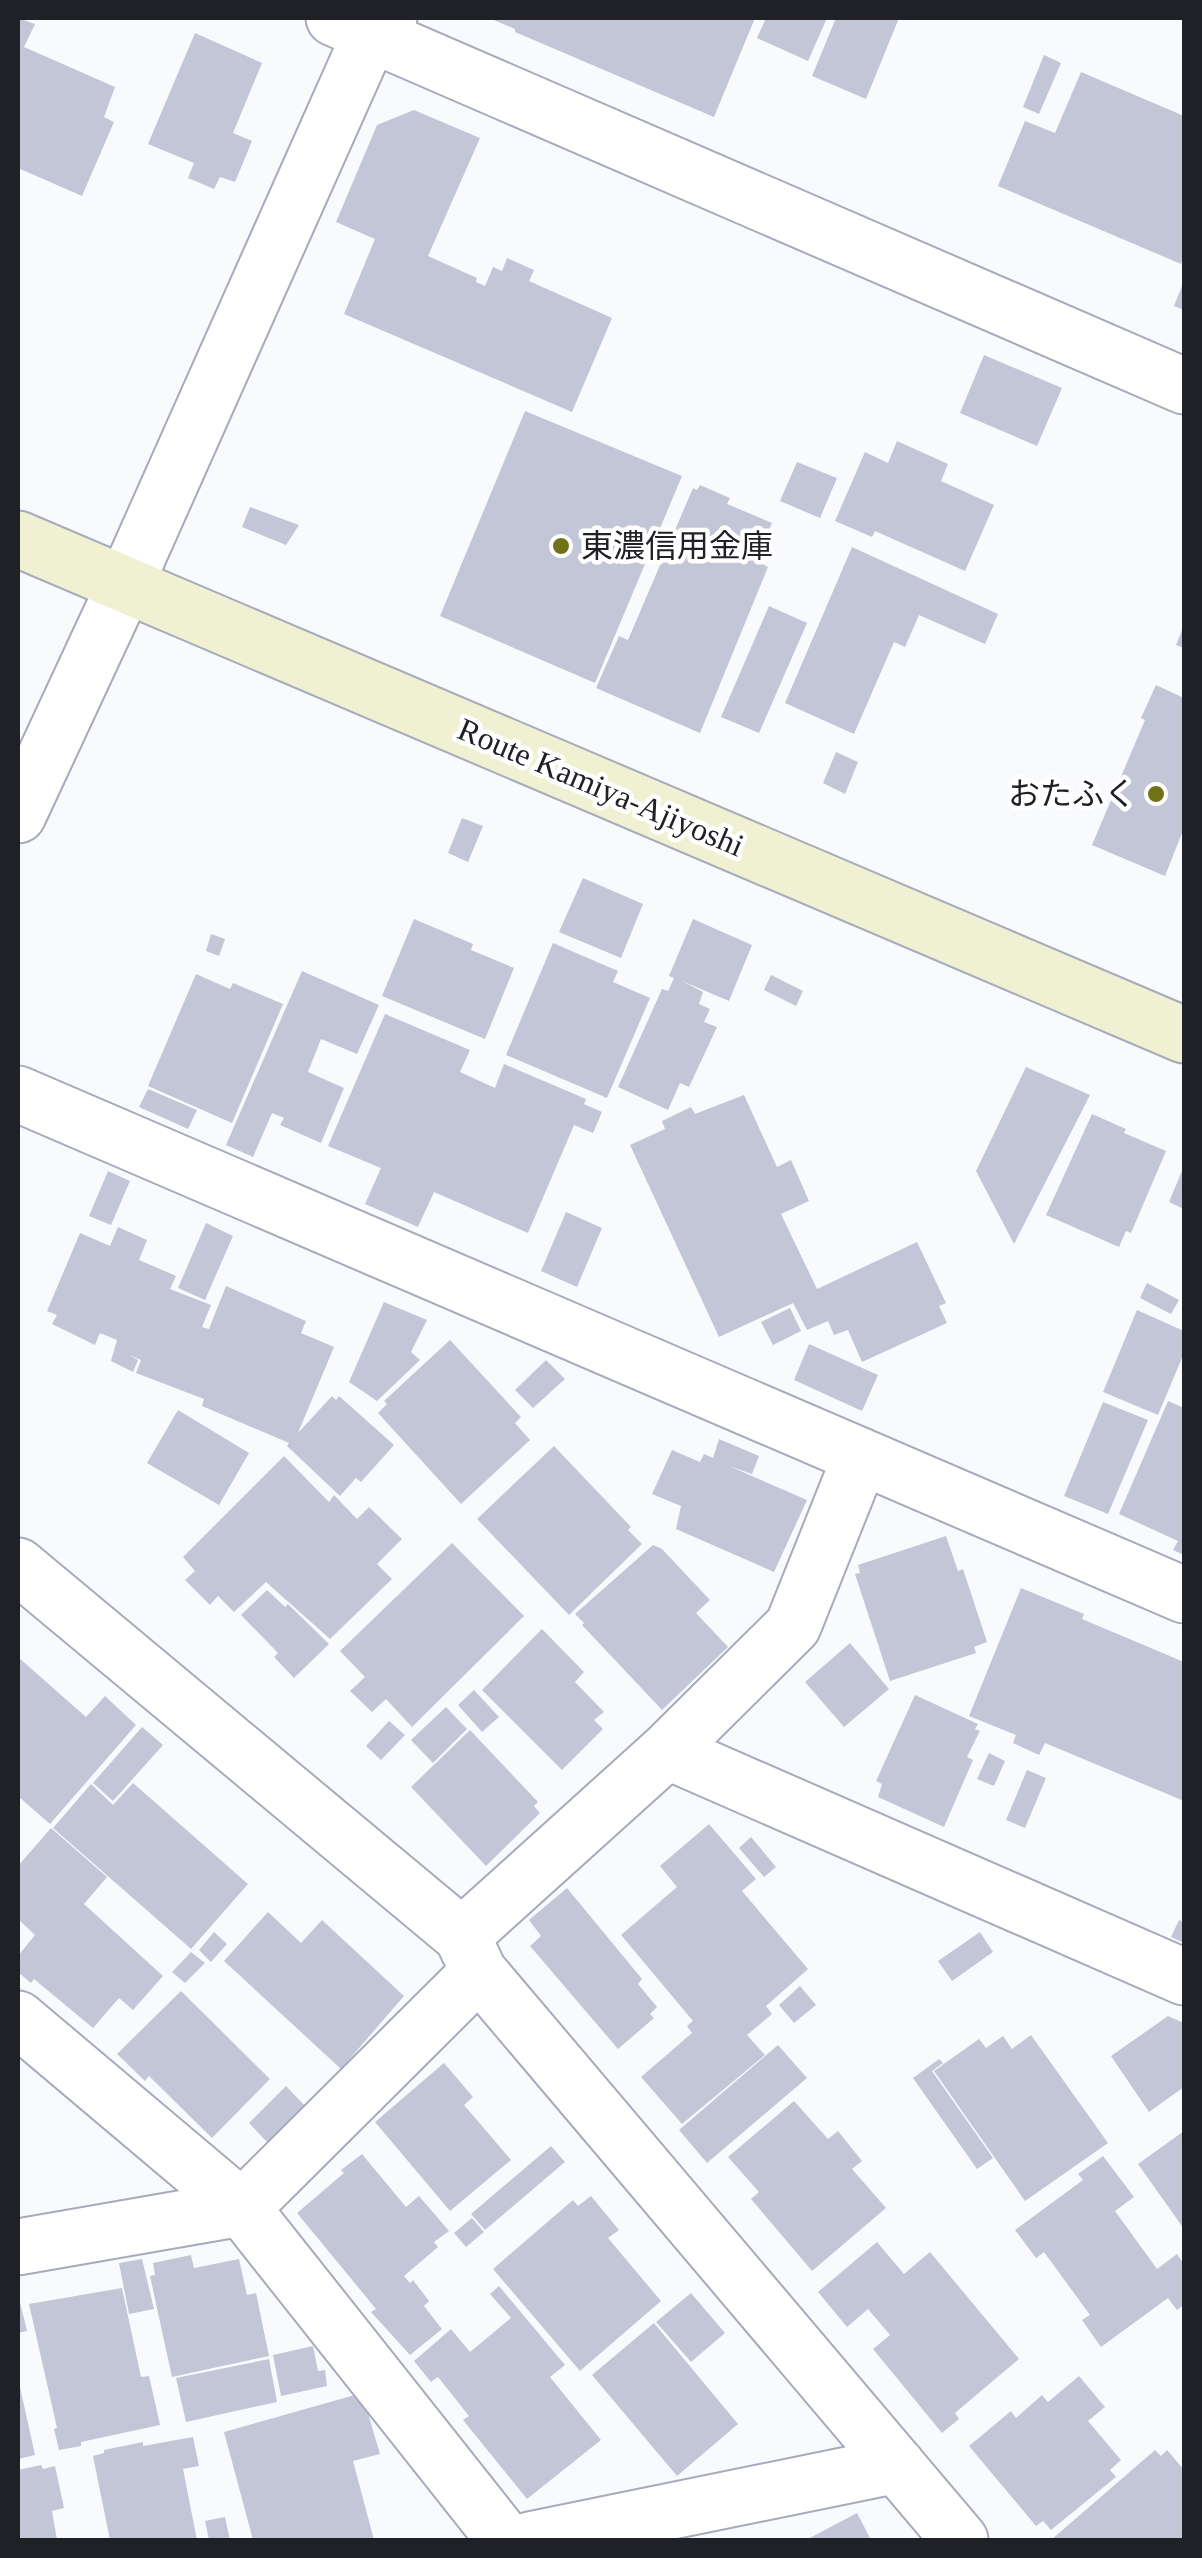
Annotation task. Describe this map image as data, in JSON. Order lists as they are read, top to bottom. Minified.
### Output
{"streets":{"main road":["Route Kamiya-Ajiyoshi"]},"places":["東濃信用金庫","おたふく"]}
